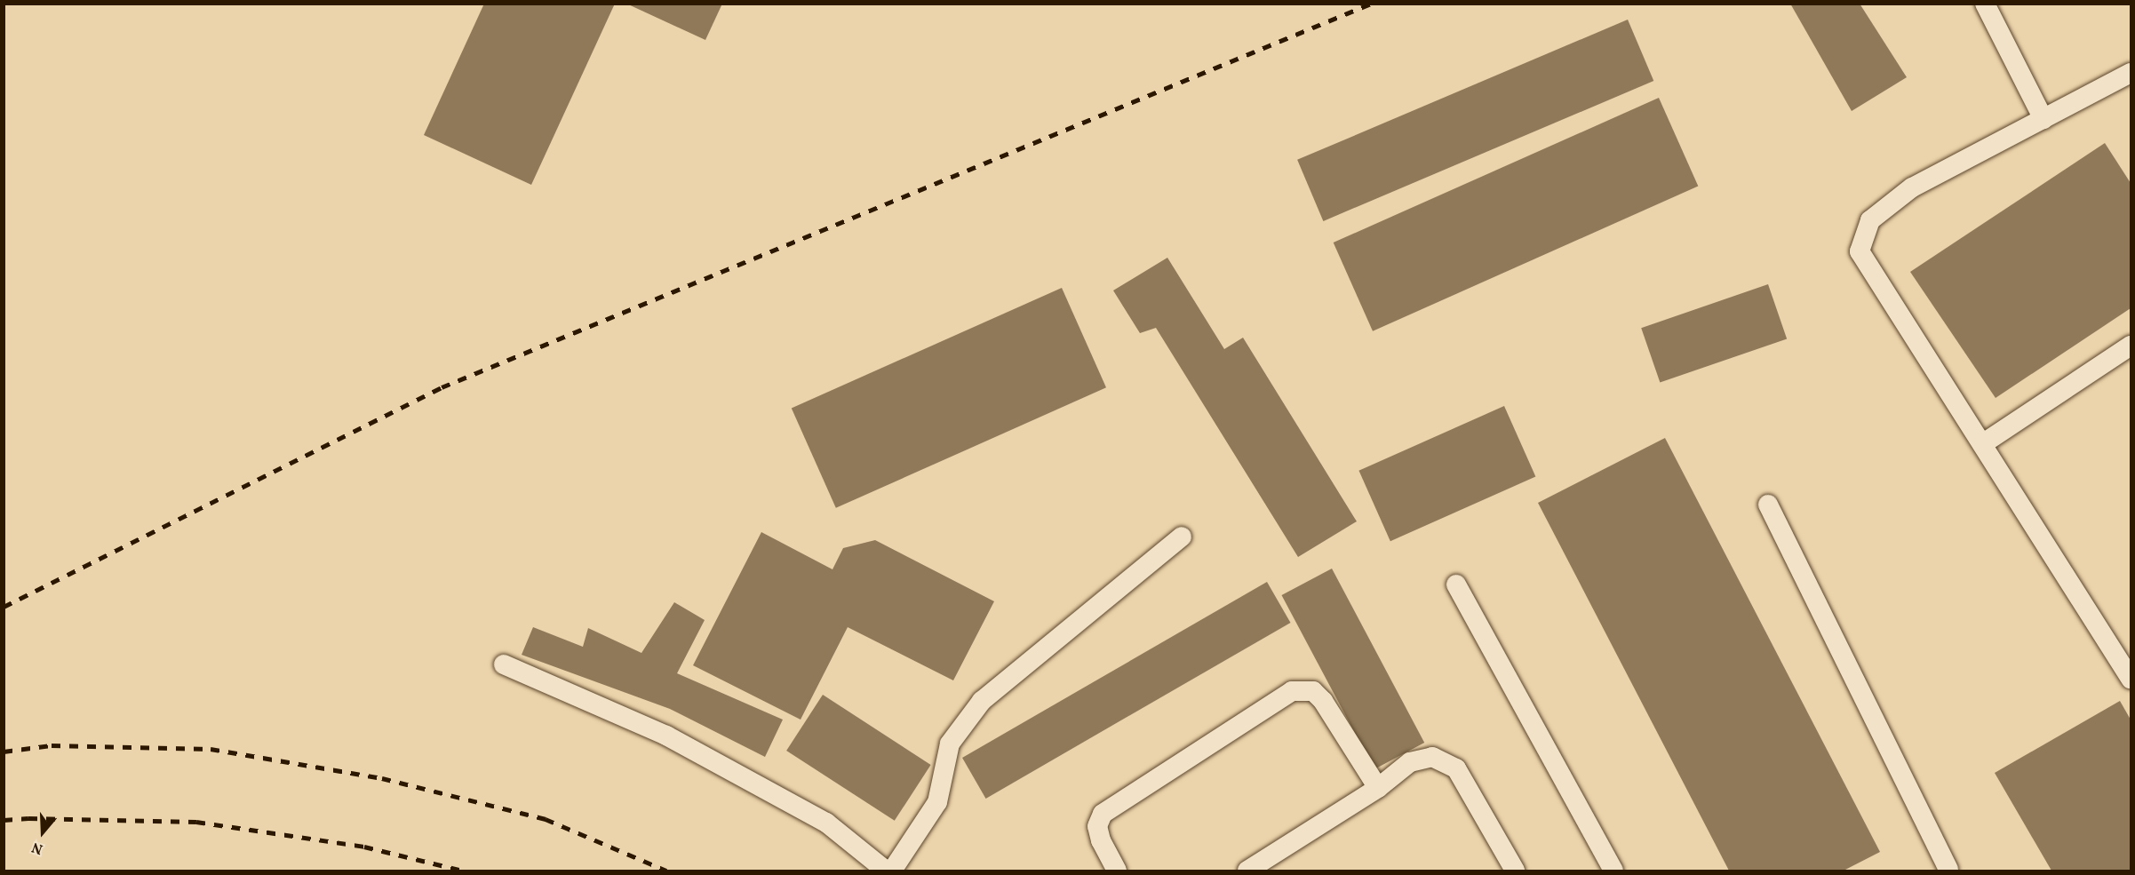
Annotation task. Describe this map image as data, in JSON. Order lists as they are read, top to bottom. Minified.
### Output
{"north":"bottom"}
